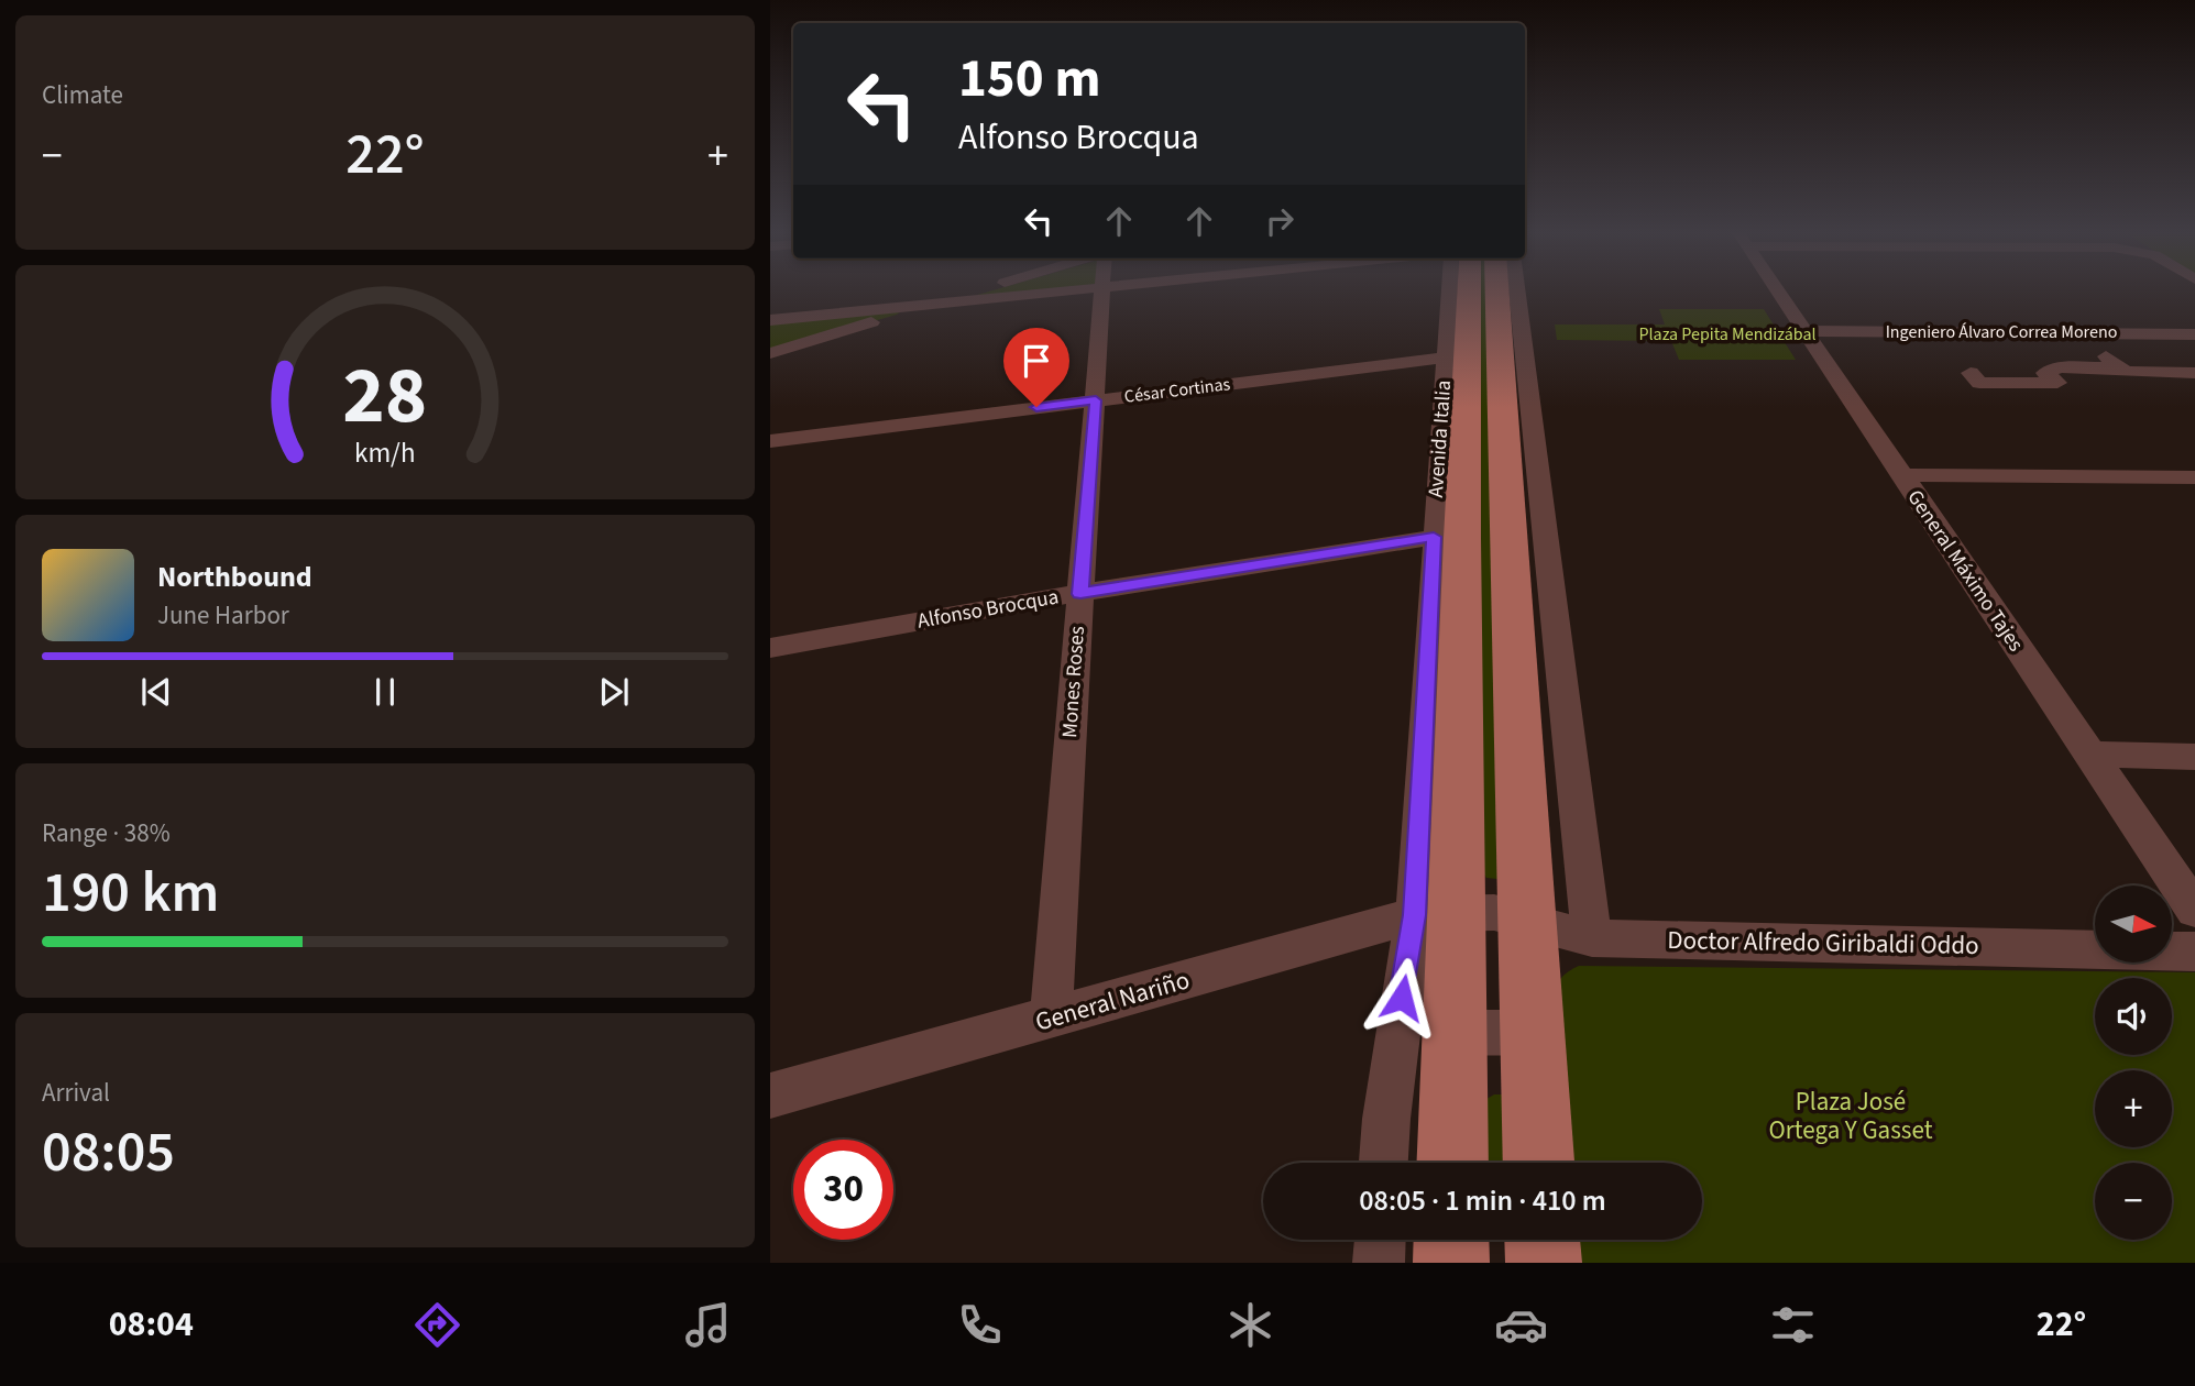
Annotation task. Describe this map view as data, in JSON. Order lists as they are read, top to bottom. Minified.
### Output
{"streets":{"main road":["Avenida Italia"],"street":["Ingeniero Álvaro Correa Moreno","César Cortinas","General Máximo Tajes","Alfonso Brocqua","Mones Roses","Doctor Alfredo Giribaldi Oddo","General Nariño"]},"crossings":[["Ingeniero Álvaro Correa Moreno","General Máximo Tajes"],["César Cortinas","Avenida Italia"],["César Cortinas","Mones Roses"],["Avenida Italia","Alfonso Brocqua"],["Avenida Italia","Doctor Alfredo Giribaldi Oddo"],["Avenida Italia","General Nariño"],["Alfonso Brocqua","Mones Roses"],["Mones Roses","General Nariño"],["Doctor Alfredo Giribaldi Oddo","General Nariño"]],"parks":["Plaza Pepita Mendizábal","Plaza José Ortega Y Gasset"],"north":"right","page":{"tile":["Climate",["Range · 38%","190 km"],["Arrival","08:05"]],"turn":["150 m","Alfonso Brocqua"],"heat":["−","22°","+"],"song":["Northbound","June Harbor"],"map_buttons":["+","−"],"limit":"30","trip":"08:05 · 1 min · 410 m","tabs":["08:04","22°"],"gauge":["28","km/h"]}}
